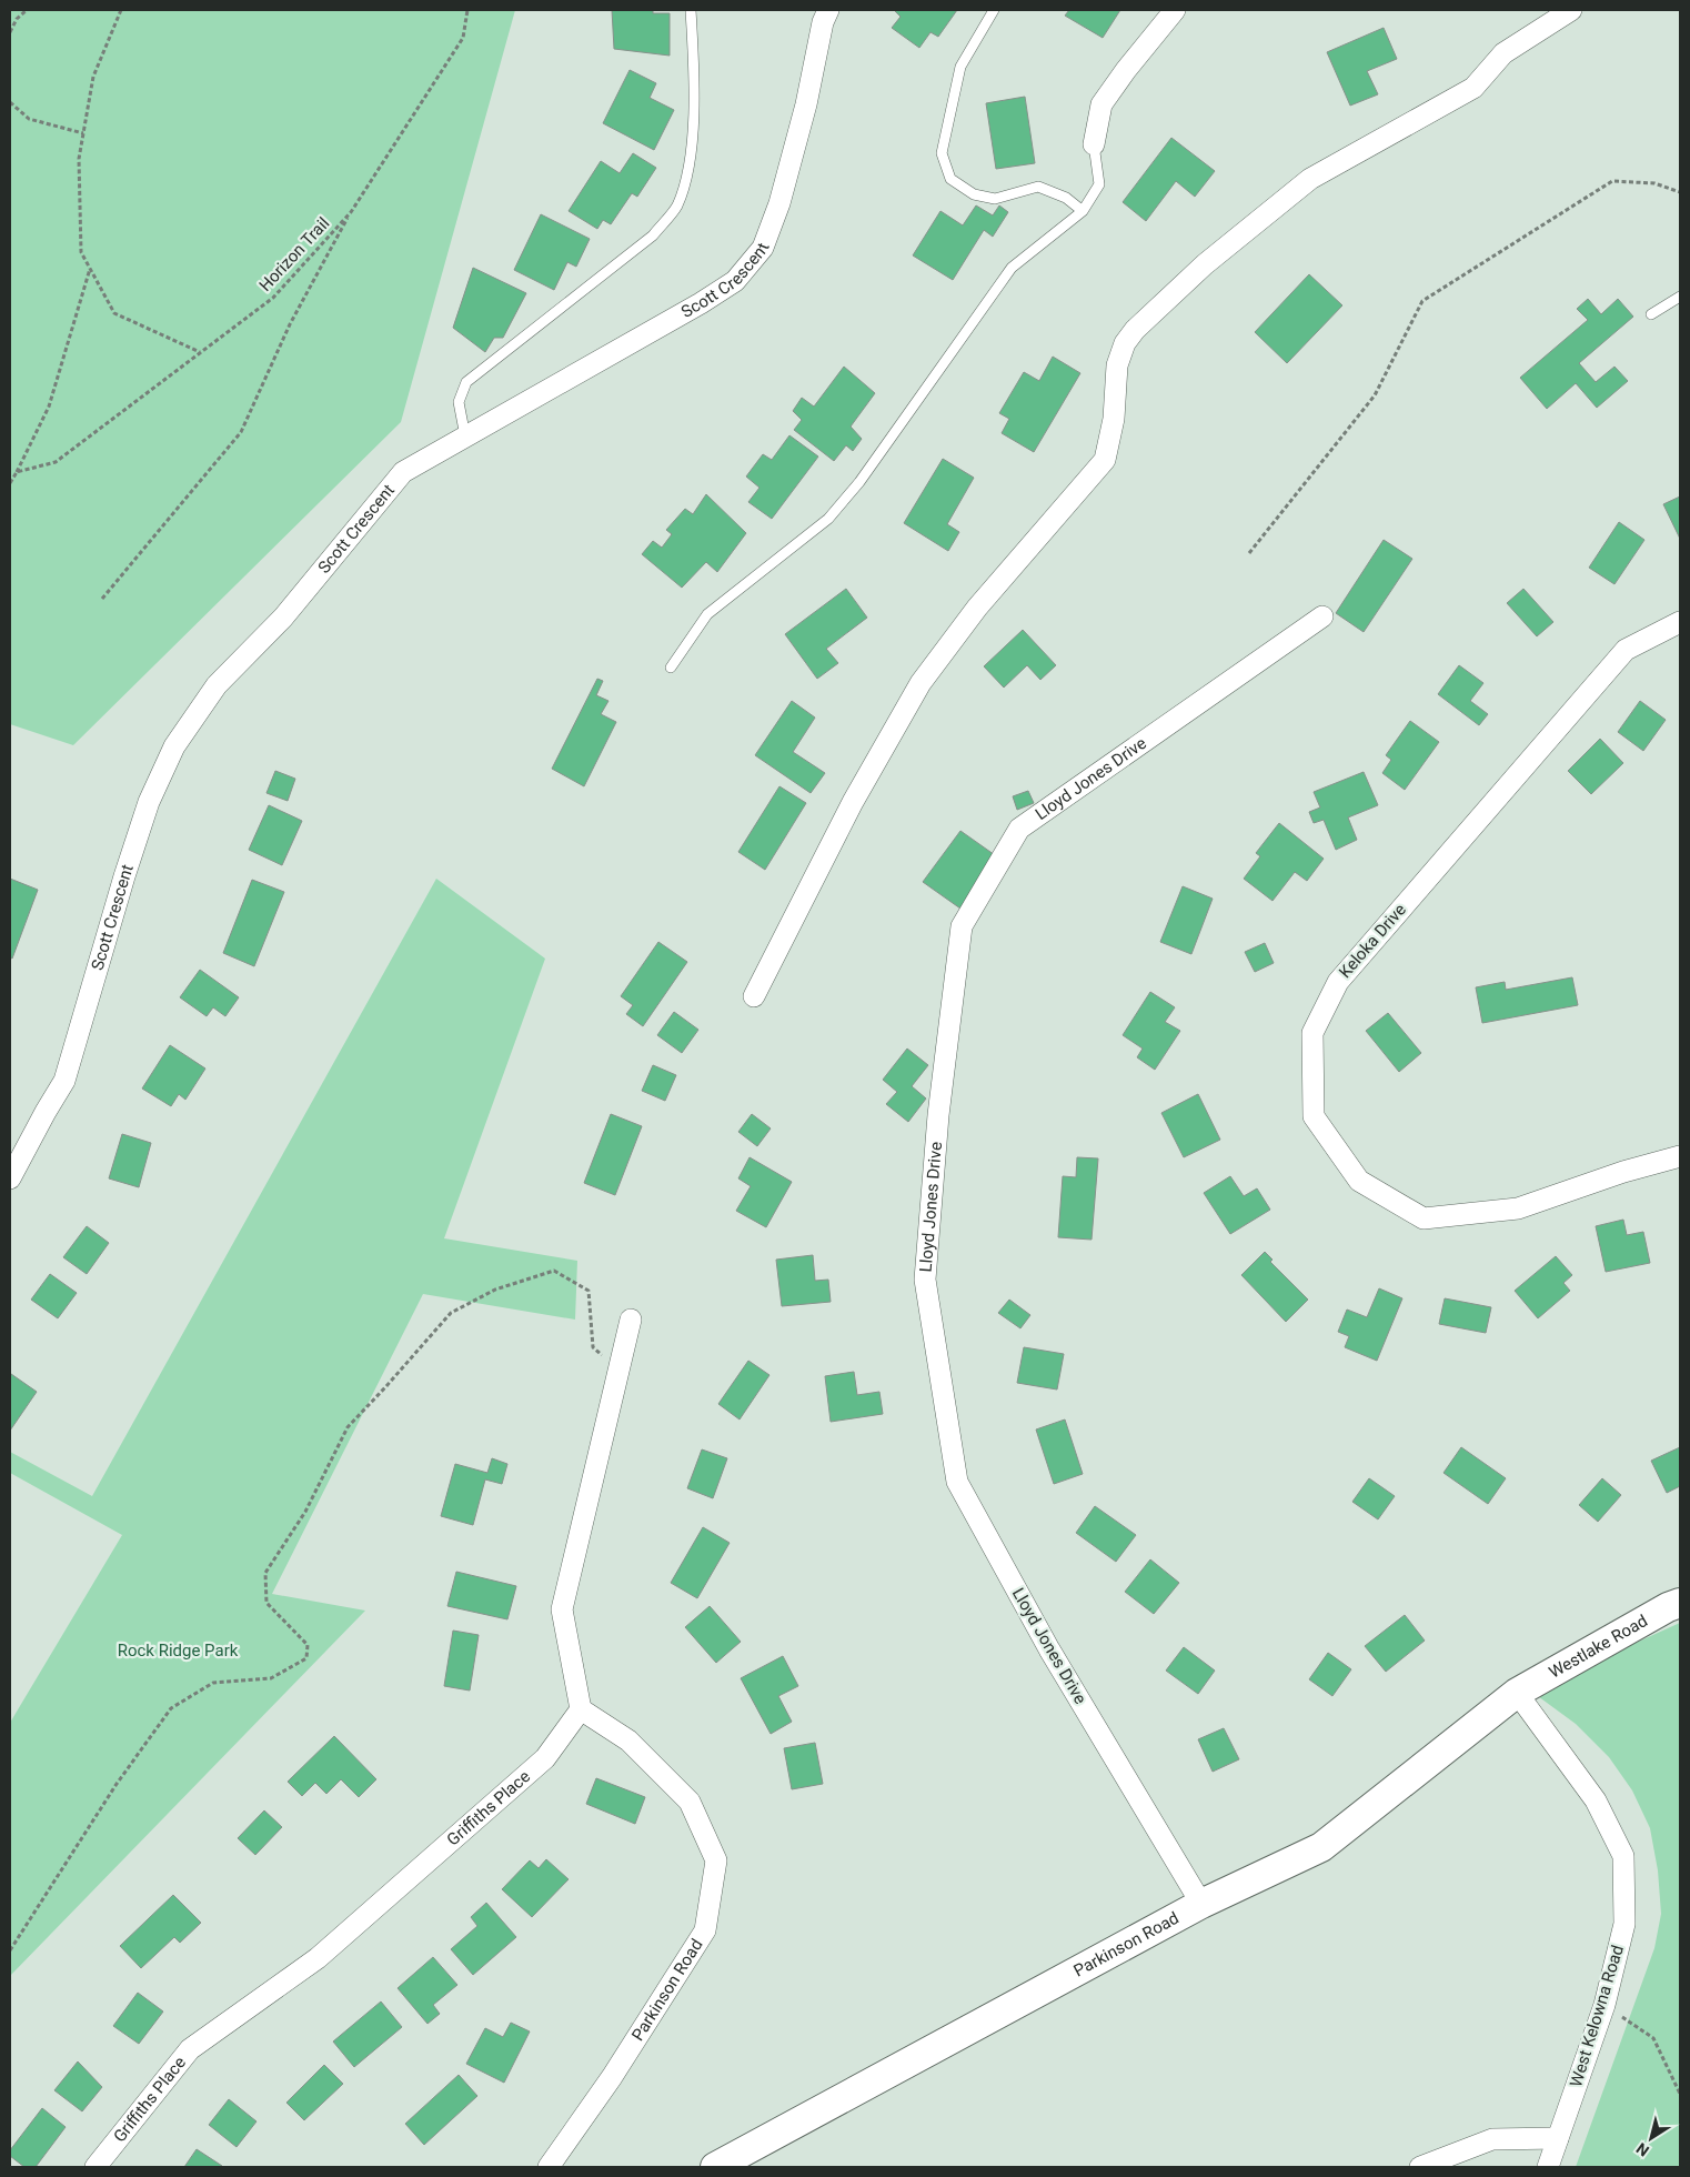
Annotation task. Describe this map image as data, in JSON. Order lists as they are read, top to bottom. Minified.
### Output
{"streets":{"street":["Scott Crescent","Lloyd Jones Drive","Keloka Drive","Westlake Road","Griffiths Place","Parkinson Road","West Kelowna Road"],"path":["Horizon Trail"]},"crossings":[["Lloyd Jones Drive","Parkinson Road"],["Westlake Road","Parkinson Road"],["Westlake Road","West Kelowna Road"],["Griffiths Place","Parkinson Road"],["Parkinson Road","West Kelowna Road"]],"parks":["Rock Ridge Park"],"north":"bottom left"}
